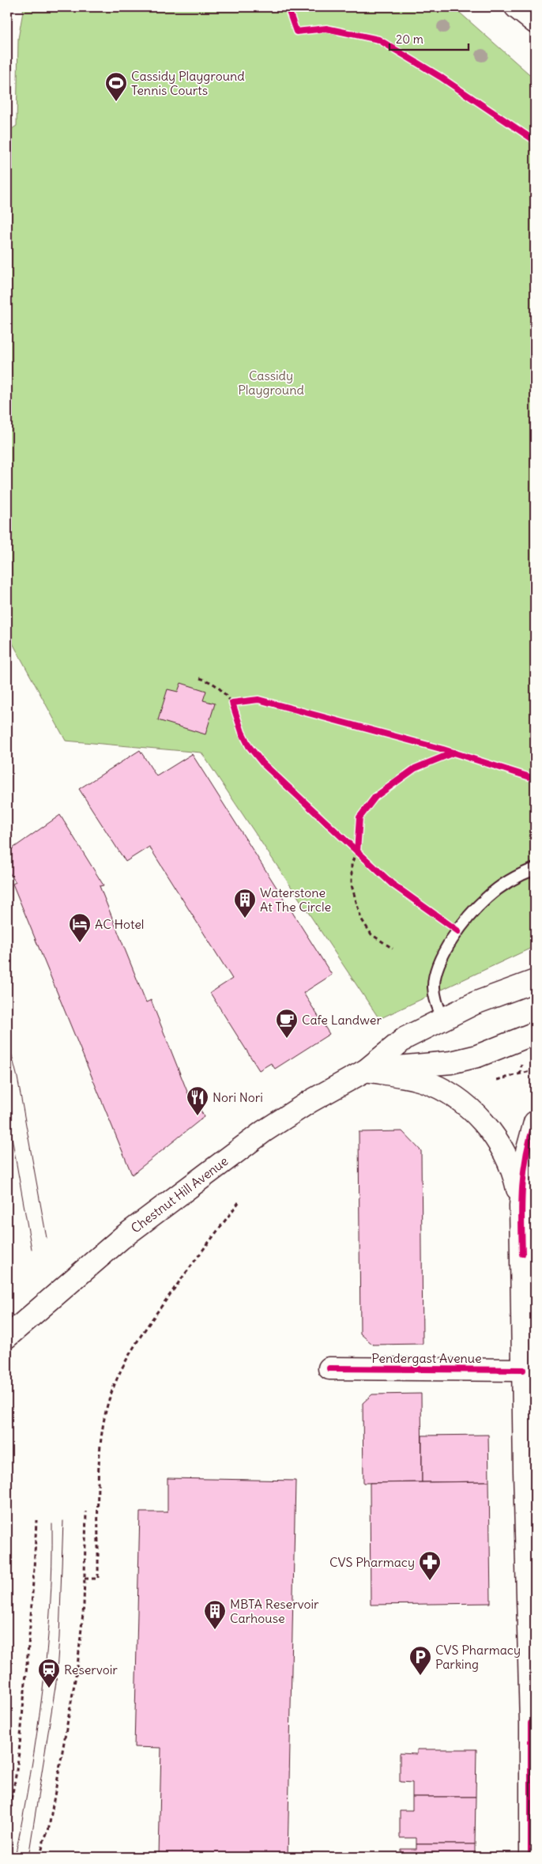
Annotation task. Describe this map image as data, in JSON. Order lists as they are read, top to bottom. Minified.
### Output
{"streets":{"main road":["Chestnut Hill Avenue","Pendergast Avenue"]},"parks":["Cassidy Playground"],"places":{"sports":["Cassidy Playground Tennis Courts"],"building":["Waterstone At The Circle","MBTA Reservoir Carhouse"],"hotel":["AC Hotel"],"cafe":["Cafe Landwer"],"restaurant":["Nori Nori"],"pharmacy":["CVS Pharmacy"],"parking":["CVS Pharmacy Parking"],"station":["Reservoir"]},"scale_bar":"20 m"}
